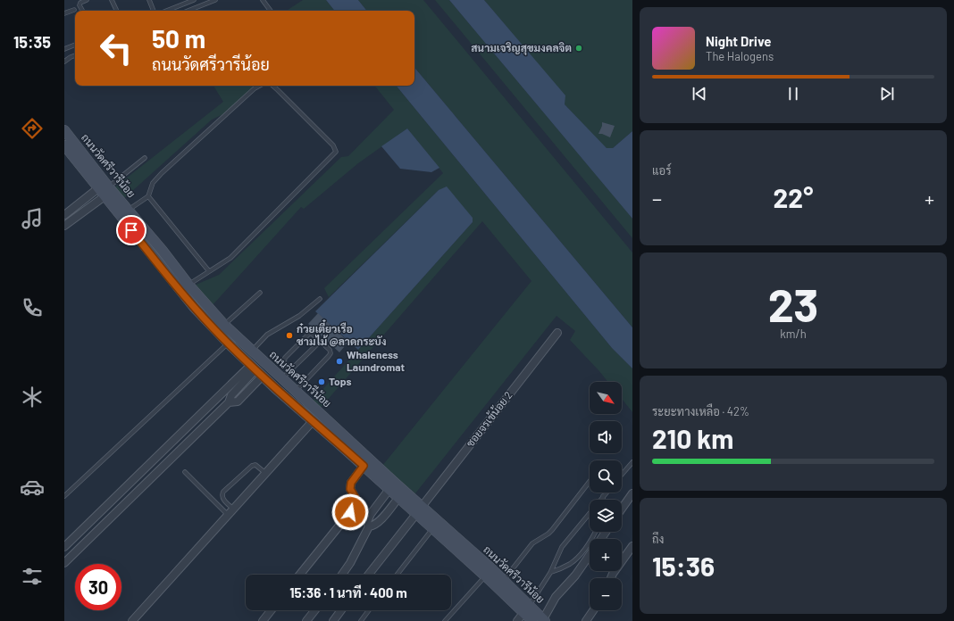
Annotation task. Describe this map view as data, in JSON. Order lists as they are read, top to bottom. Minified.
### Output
{"streets":{"main road":["ถนนวัดศรีวารีน้อย"],"street":["ซอยจรเข้น้อย 2"]},"crossings":[["ถนนวัดศรีวารีน้อย","ซอยจรเข้น้อย 2"]],"places":["สนามเจริญสุขมงคลจิต","ก๋วยเตี๋ยวเรือ ชามไม้ @ลาดกระบัง","Whaleness Laundromat","Tops"],"north":"bottom right","page":{"tabs":"15:35","turn":["50 m","ถนนวัดศรีวารีน้อย"],"song":["Night Drive","The Halogens"],"tile":["แอร์",["23","km/h"],["ระยะทางเหลือ · 42%","210 km"],["ถึง","15:36"]],"heat":["−","22°","+"],"map_buttons":["+","−"],"limit":"30","trip":"15:36 · 1 นาที · 400 m"}}
